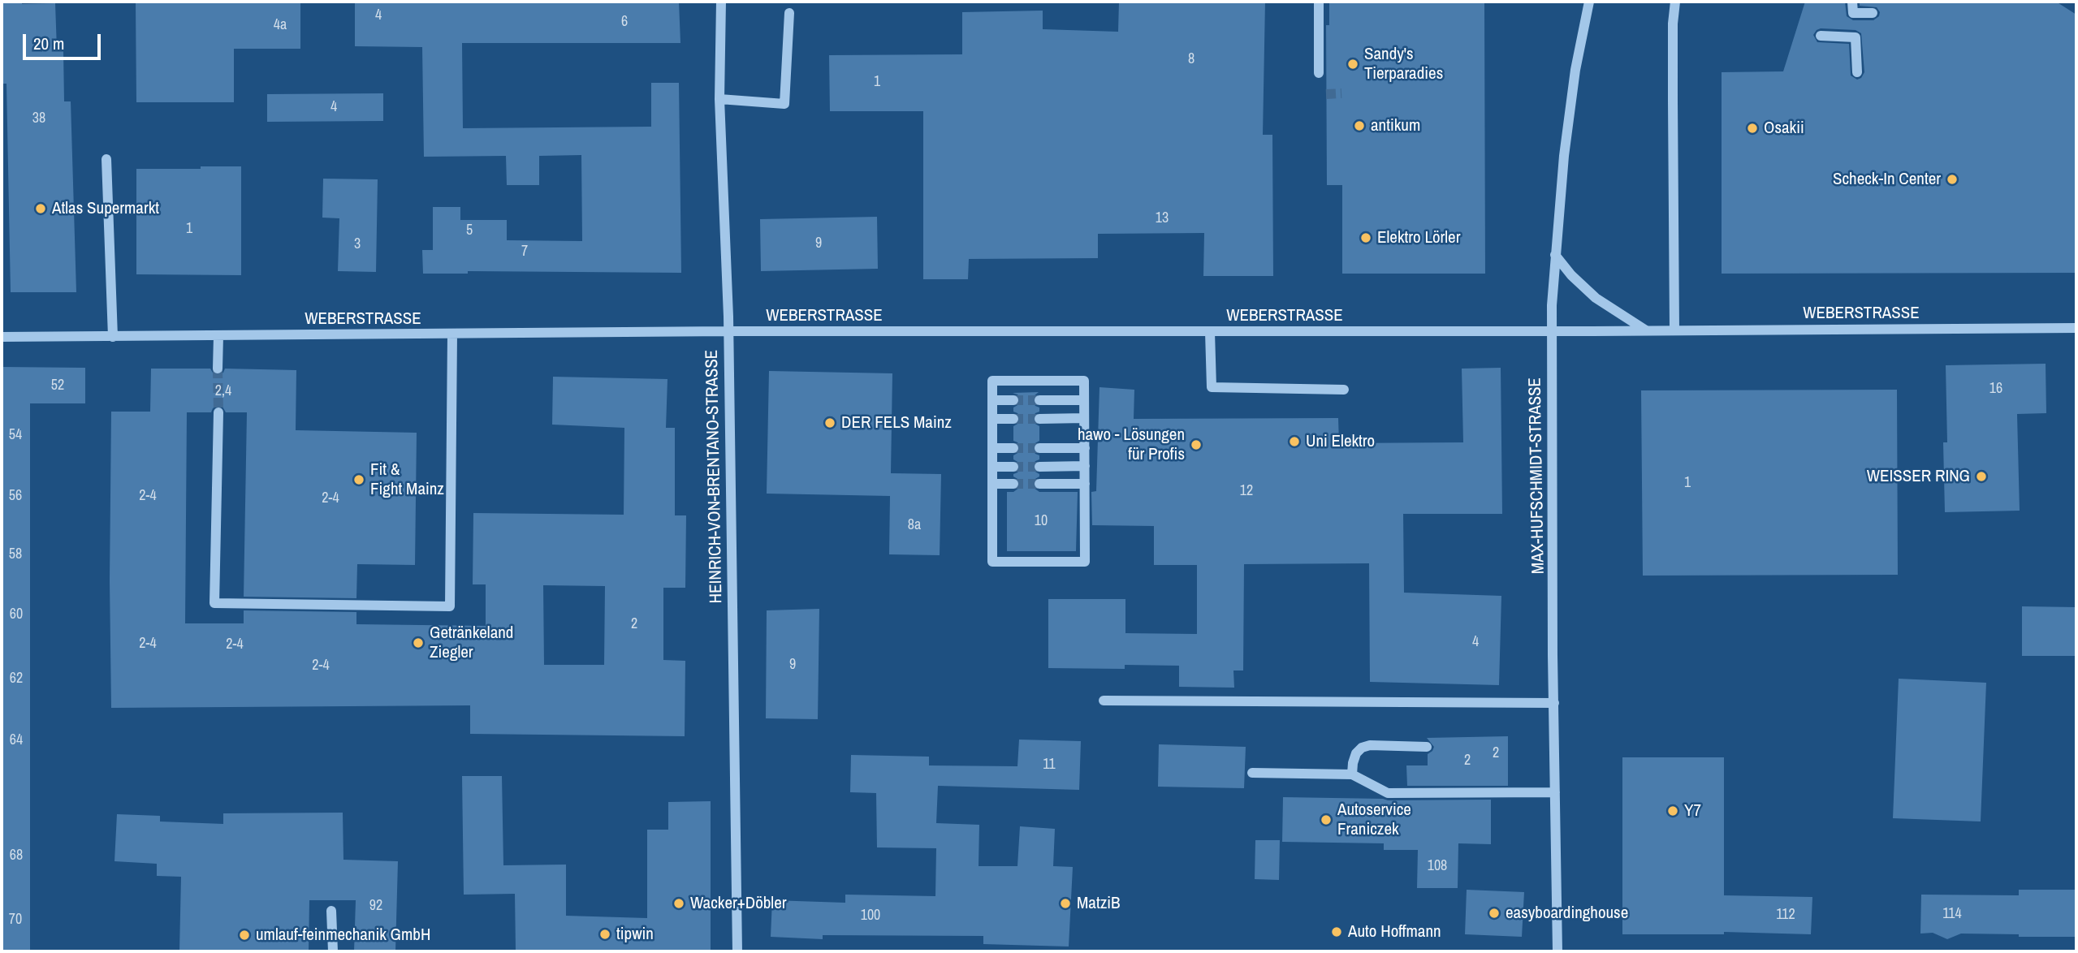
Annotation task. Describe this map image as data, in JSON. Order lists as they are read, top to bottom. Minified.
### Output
{"streets":{"street":["WEBERSTRASSE","MAX-HUFSCHMIDT-STRASSE","HEINRICH-VON-BRENTANO-STRASSE"]},"crossings":[["WEBERSTRASSE","MAX-HUFSCHMIDT-STRASSE"],["WEBERSTRASSE","HEINRICH-VON-BRENTANO-STRASSE"]],"places":["Sandy's Tierparadies","antikum","Osakii","Scheck-In Center","Atlas Supermarkt","Elektro Lörler","DER FELS Mainz","Uni Elektro","hawo - Lösungen für Profis","WEISSER RING","Fit & Fight Mainz","Getränkeland Ziegler","Y7","Autoservice Franiczek","Wacker+Döbler","MatziB","easyboardinghouse","Auto Hoffmann","tipwin","umlauf-feinmechanik GmbH"],"house_numbers":["4","6","4a","8","1","4","38","13","1","5","9","3","7","52","16","2,4","54","1","12","56","2-4","2-4","10","8a","58","60","2","4","2-4","2-4","9","2-4","62","64","2","2","11","68","108","92","114","112","100","70"],"scale_bar":"20 m"}
